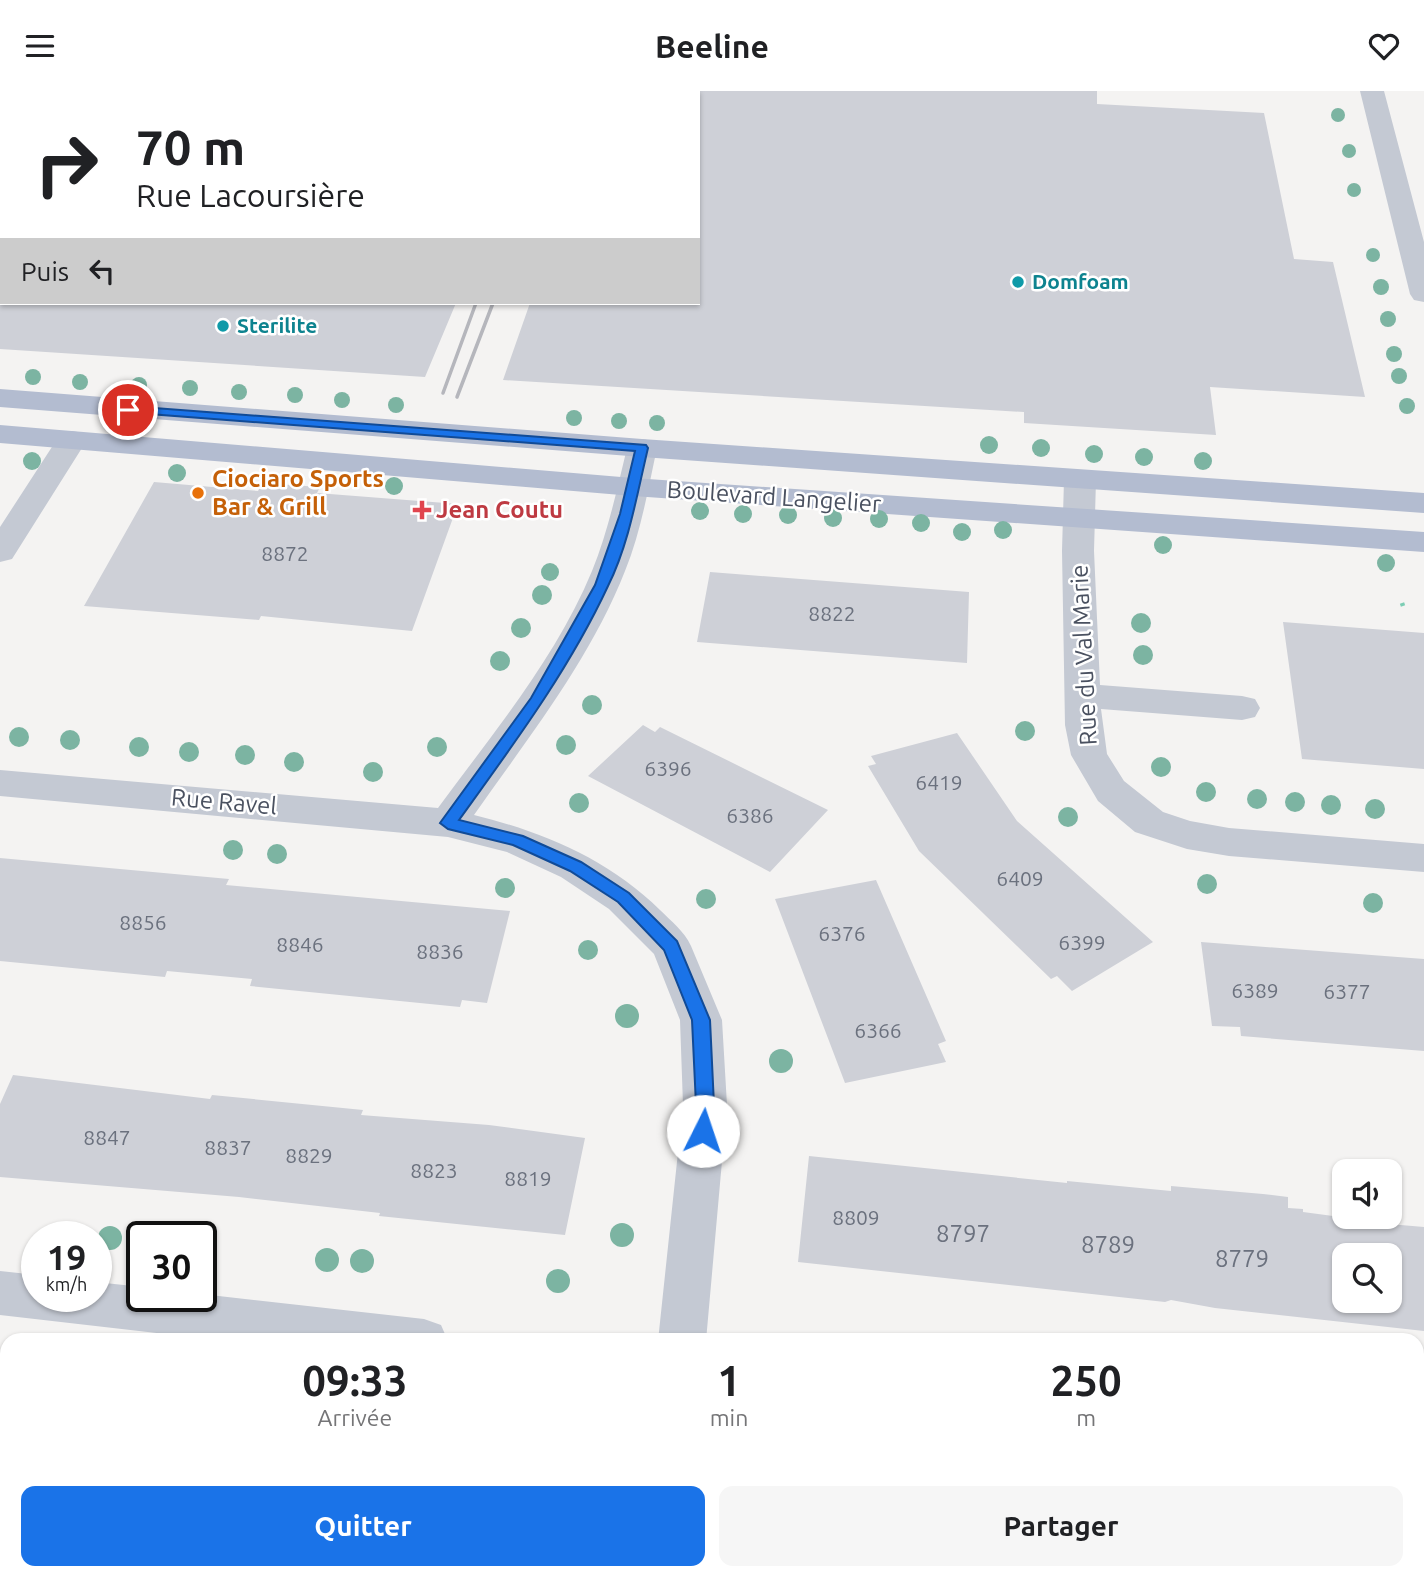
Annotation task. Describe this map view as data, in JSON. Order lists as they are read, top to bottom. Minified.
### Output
{"streets":{"main road":["Boulevard Langelier"],"street":["Rue du Val Marie","Rue Ravel"]},"crossings":[["Boulevard Langelier","Rue du Val Marie"]],"places":{"other":["Domfoam","Sterilite","Ciociaro Sports Bar & Grill"],"health":["Jean Coutu"]},"house_numbers":["8872","8822","6396","6419","6386","6409","8856","6376","6399","8846","8836","6389","6377","6366","8847","8837","8829","8823","8819","8809","8797","8789","8779"],"page":{"header":"Beeline","turn":["70 m","Rue Lacoursière"],"then":"Puis","speed":"19 km/h","limit":"30","eta":["09:33","Arrivée","1","min","250","m"],"buttons":["Quitter","Partager"]}}
